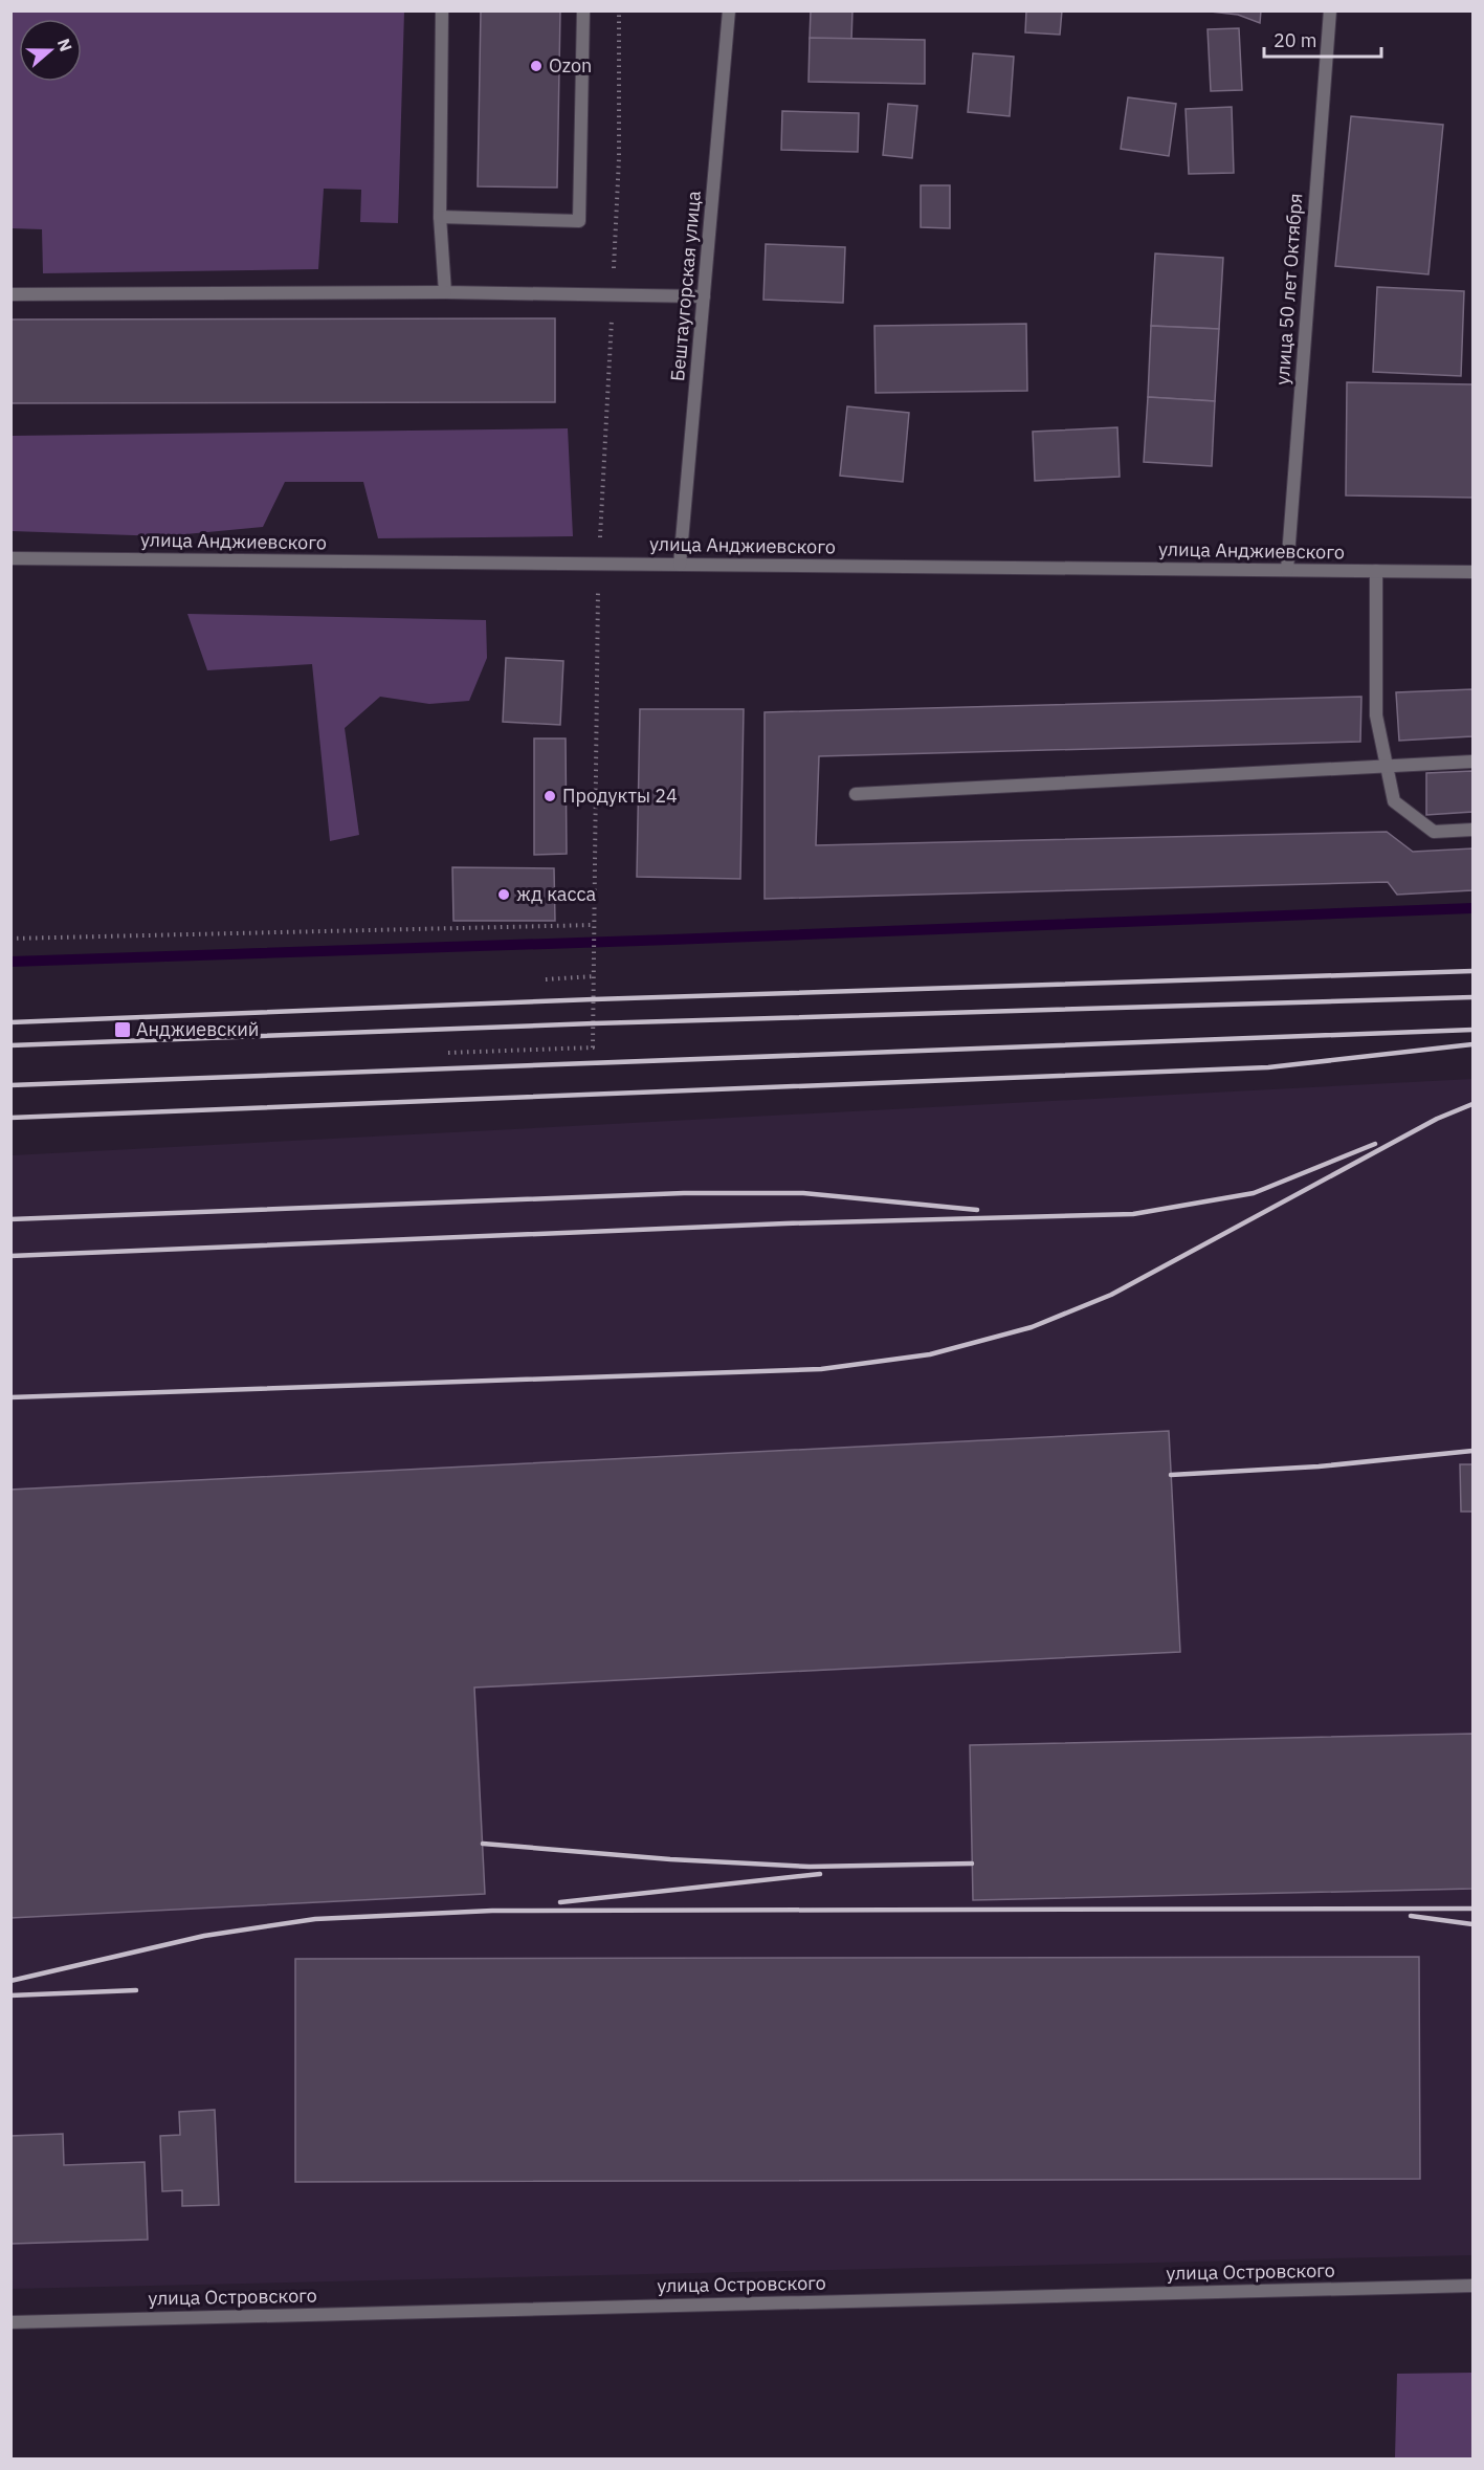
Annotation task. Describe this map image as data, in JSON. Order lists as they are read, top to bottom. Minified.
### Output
{"streets":{"street":["Бештаугорская улица","улица 50 лет Октября","улица Анджиевского","улица Островского"]},"crossings":[["Бештаугорская улица","улица Анджиевского"],["улица 50 лет Октября","улица Анджиевского"]],"places":{"other":["Ozon","Продукты 24","жд касса"],"transit":["Анджиевский"]},"scale_bar":"20 m","north":"right"}
